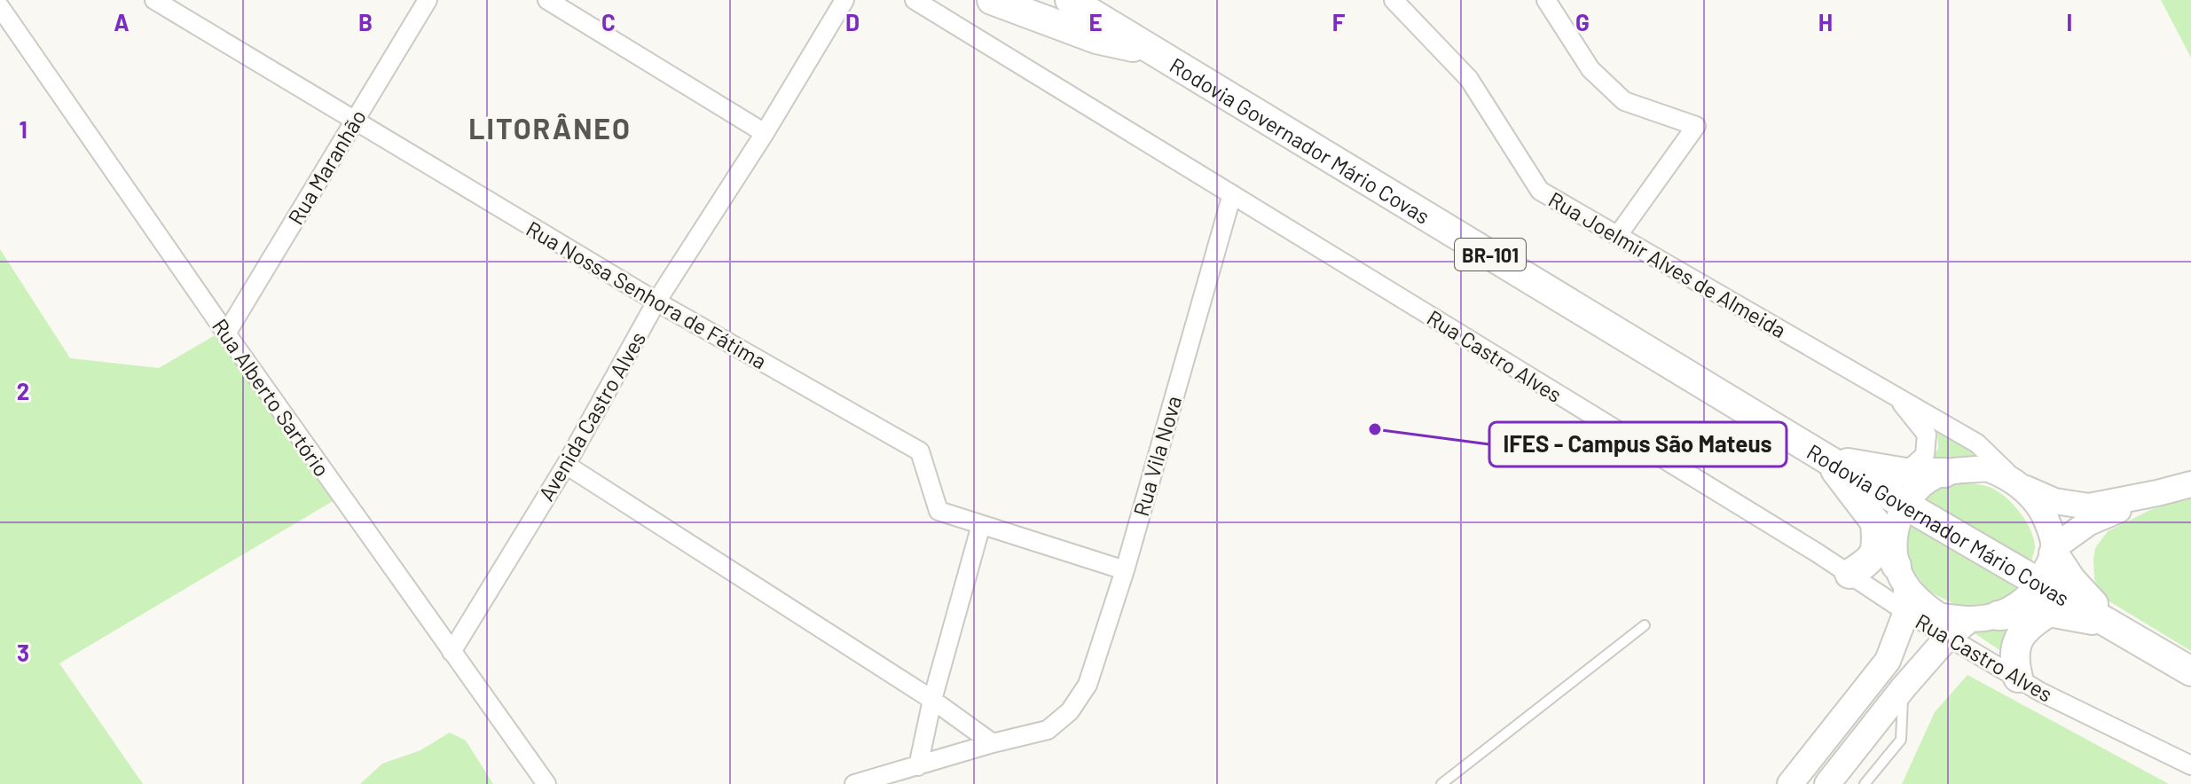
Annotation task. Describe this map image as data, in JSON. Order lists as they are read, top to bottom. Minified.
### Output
{"streets":{"highway":["Rodovia Governador Mário Covas","BR-101"],"street":["Rua Maranhão","Rua Joelmir Alves de Almeida","Rua Nossa Senhora de Fátima","Rua Castro Alves","Rua Alberto Sartório","Avenida Castro Alves","Rua Vila Nova"]},"crossings":[["Rua Maranhão","Rua Nossa Senhora de Fátima"],["Rua Maranhão","Rua Alberto Sartório"],["Rua Nossa Senhora de Fátima","Avenida Castro Alves"],["Rua Nossa Senhora de Fátima","Rua Vila Nova"],["Rua Castro Alves","Rua Vila Nova"],["Rua Alberto Sartório","Avenida Castro Alves"]],"districts":["LITORÂNEO"],"places":["IFES - Campus São Mateus"],"grid":{"columns":["A","B","C","D","E","F","G","H","I"],"rows":["1","2","3"]}}
